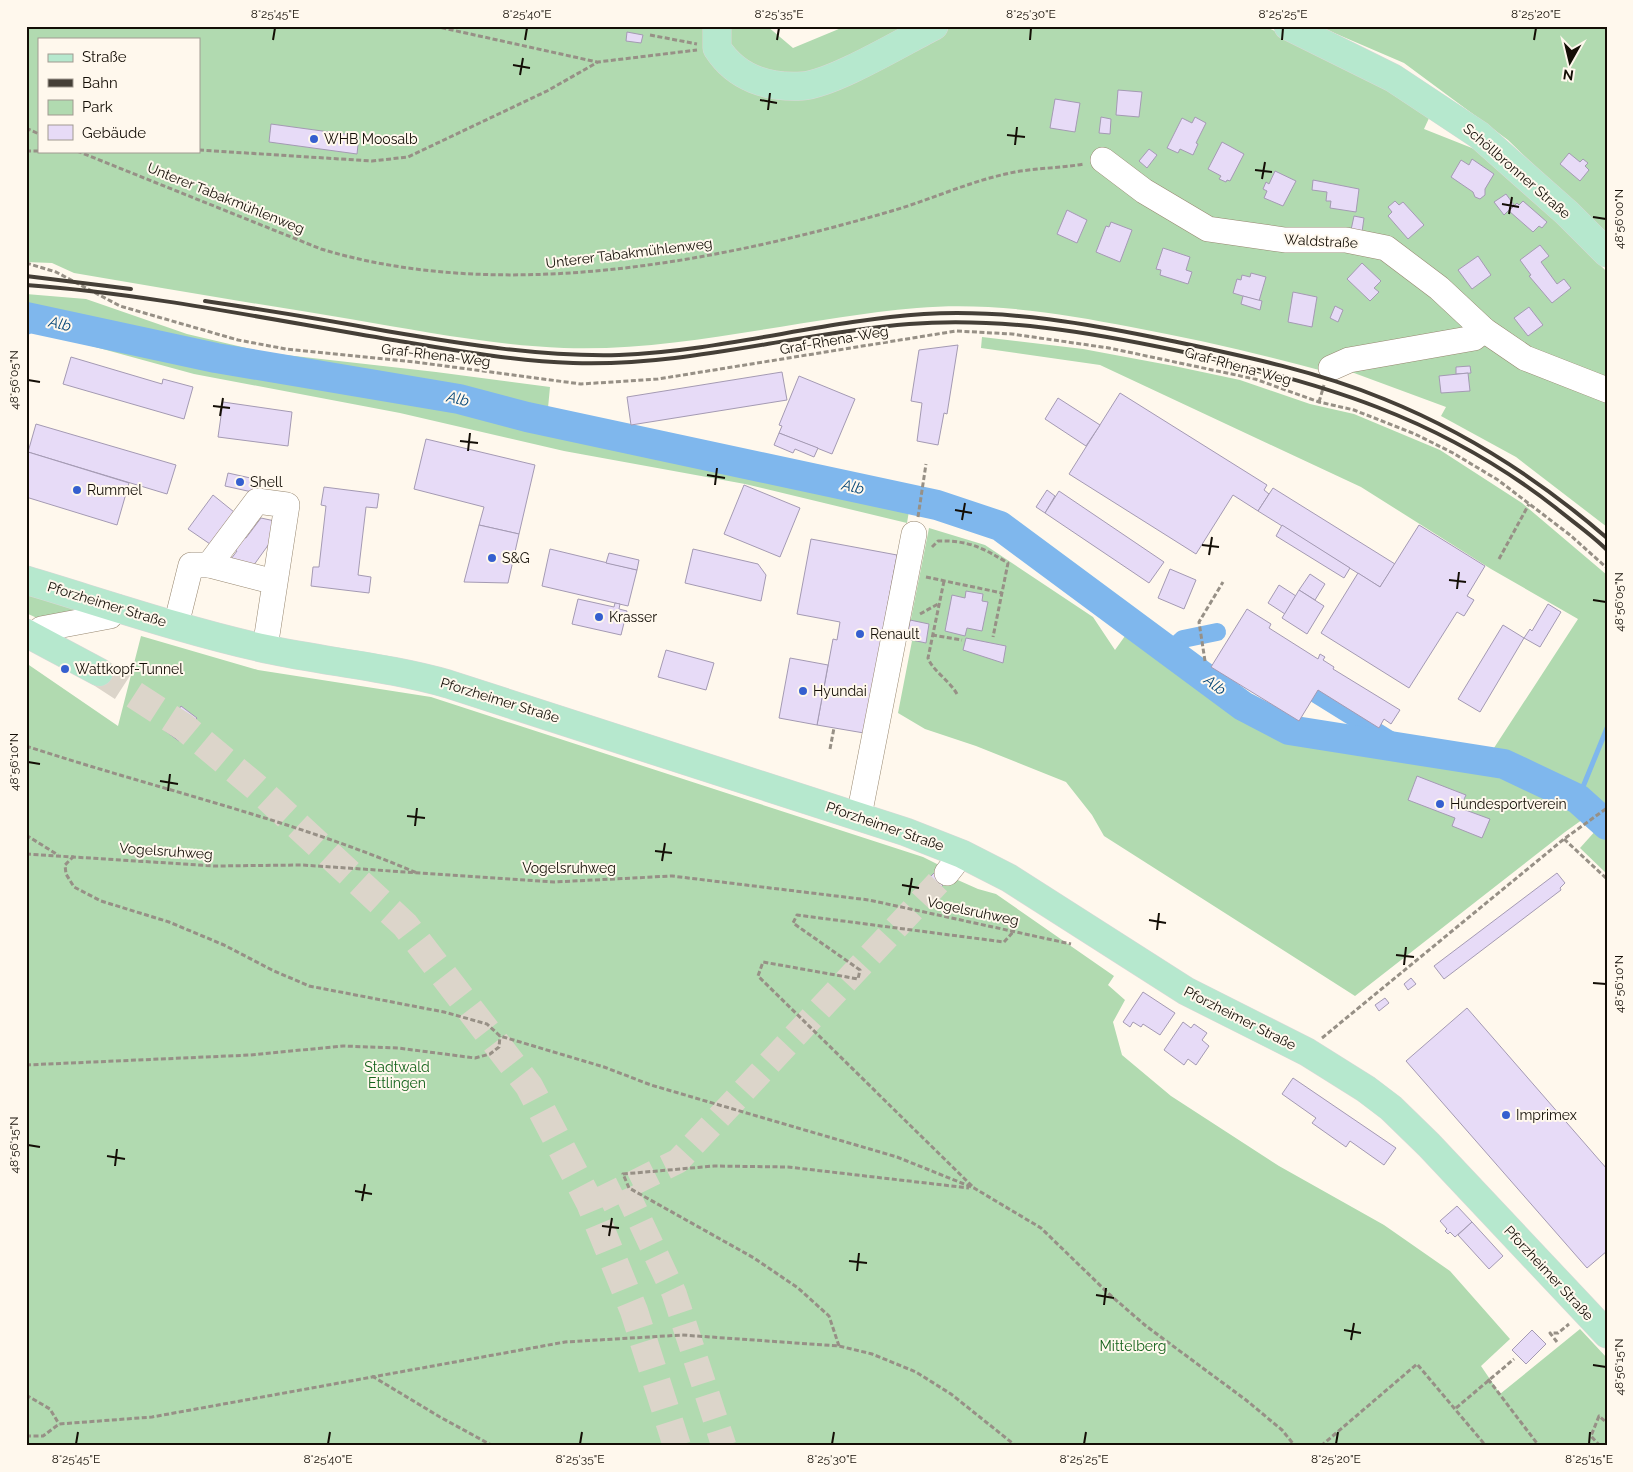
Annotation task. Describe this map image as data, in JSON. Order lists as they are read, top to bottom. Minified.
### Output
{"streets":{"main road":["Schöllbronner Straße","Pforzheimer Straße"],"street":["Waldstraße"],"path":["Unterer Tabakmühlenweg","Graf-Rhena-Weg","Vogelsruhweg"]},"crossings":[["Unterer Tabakmühlenweg","Waldstraße"],["Pforzheimer Straße","Vogelsruhweg"]],"water":["Alb"],"parks":["Stadtwald Ettlingen","Mittelberg"],"places":["WHB Moosalb","Shell","Rummel","S&G","Krasser","Renault","Wattkopf-Tunnel","Hyundai","Hundesportverein","Imprimex"],"legend":["Straße","Bahn","Park","Gebäude"],"north":"bottom","coordinates":["8°25'45\"E","8°25'40\"E","8°25'35\"E","8°25'30\"E","8°25'25\"E","8°25'20\"E","48°56'00\"N","48°56'05\"N","48°56'10\"N","48°56'15\"N","8°25'15\"E"]}
